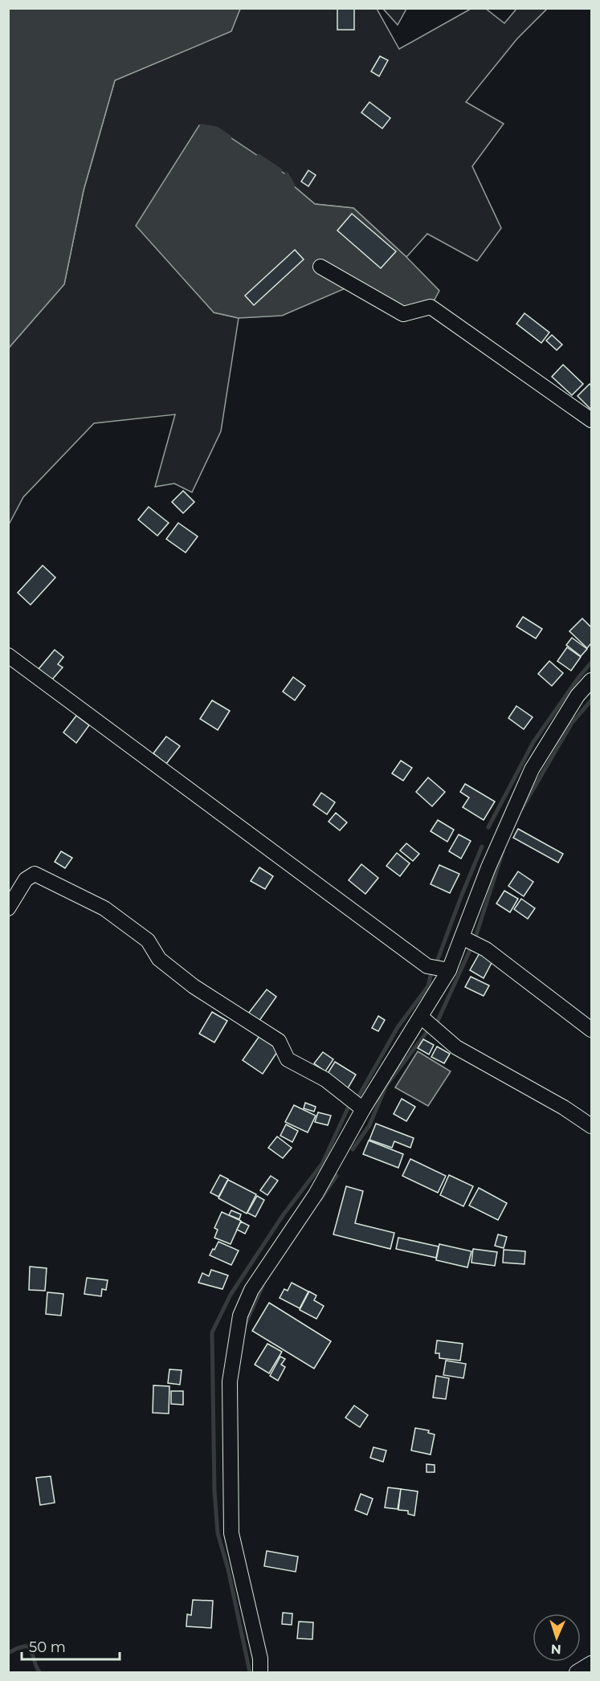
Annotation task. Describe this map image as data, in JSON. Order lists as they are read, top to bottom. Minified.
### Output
{"scale_bar":"50 m","north":"bottom"}
